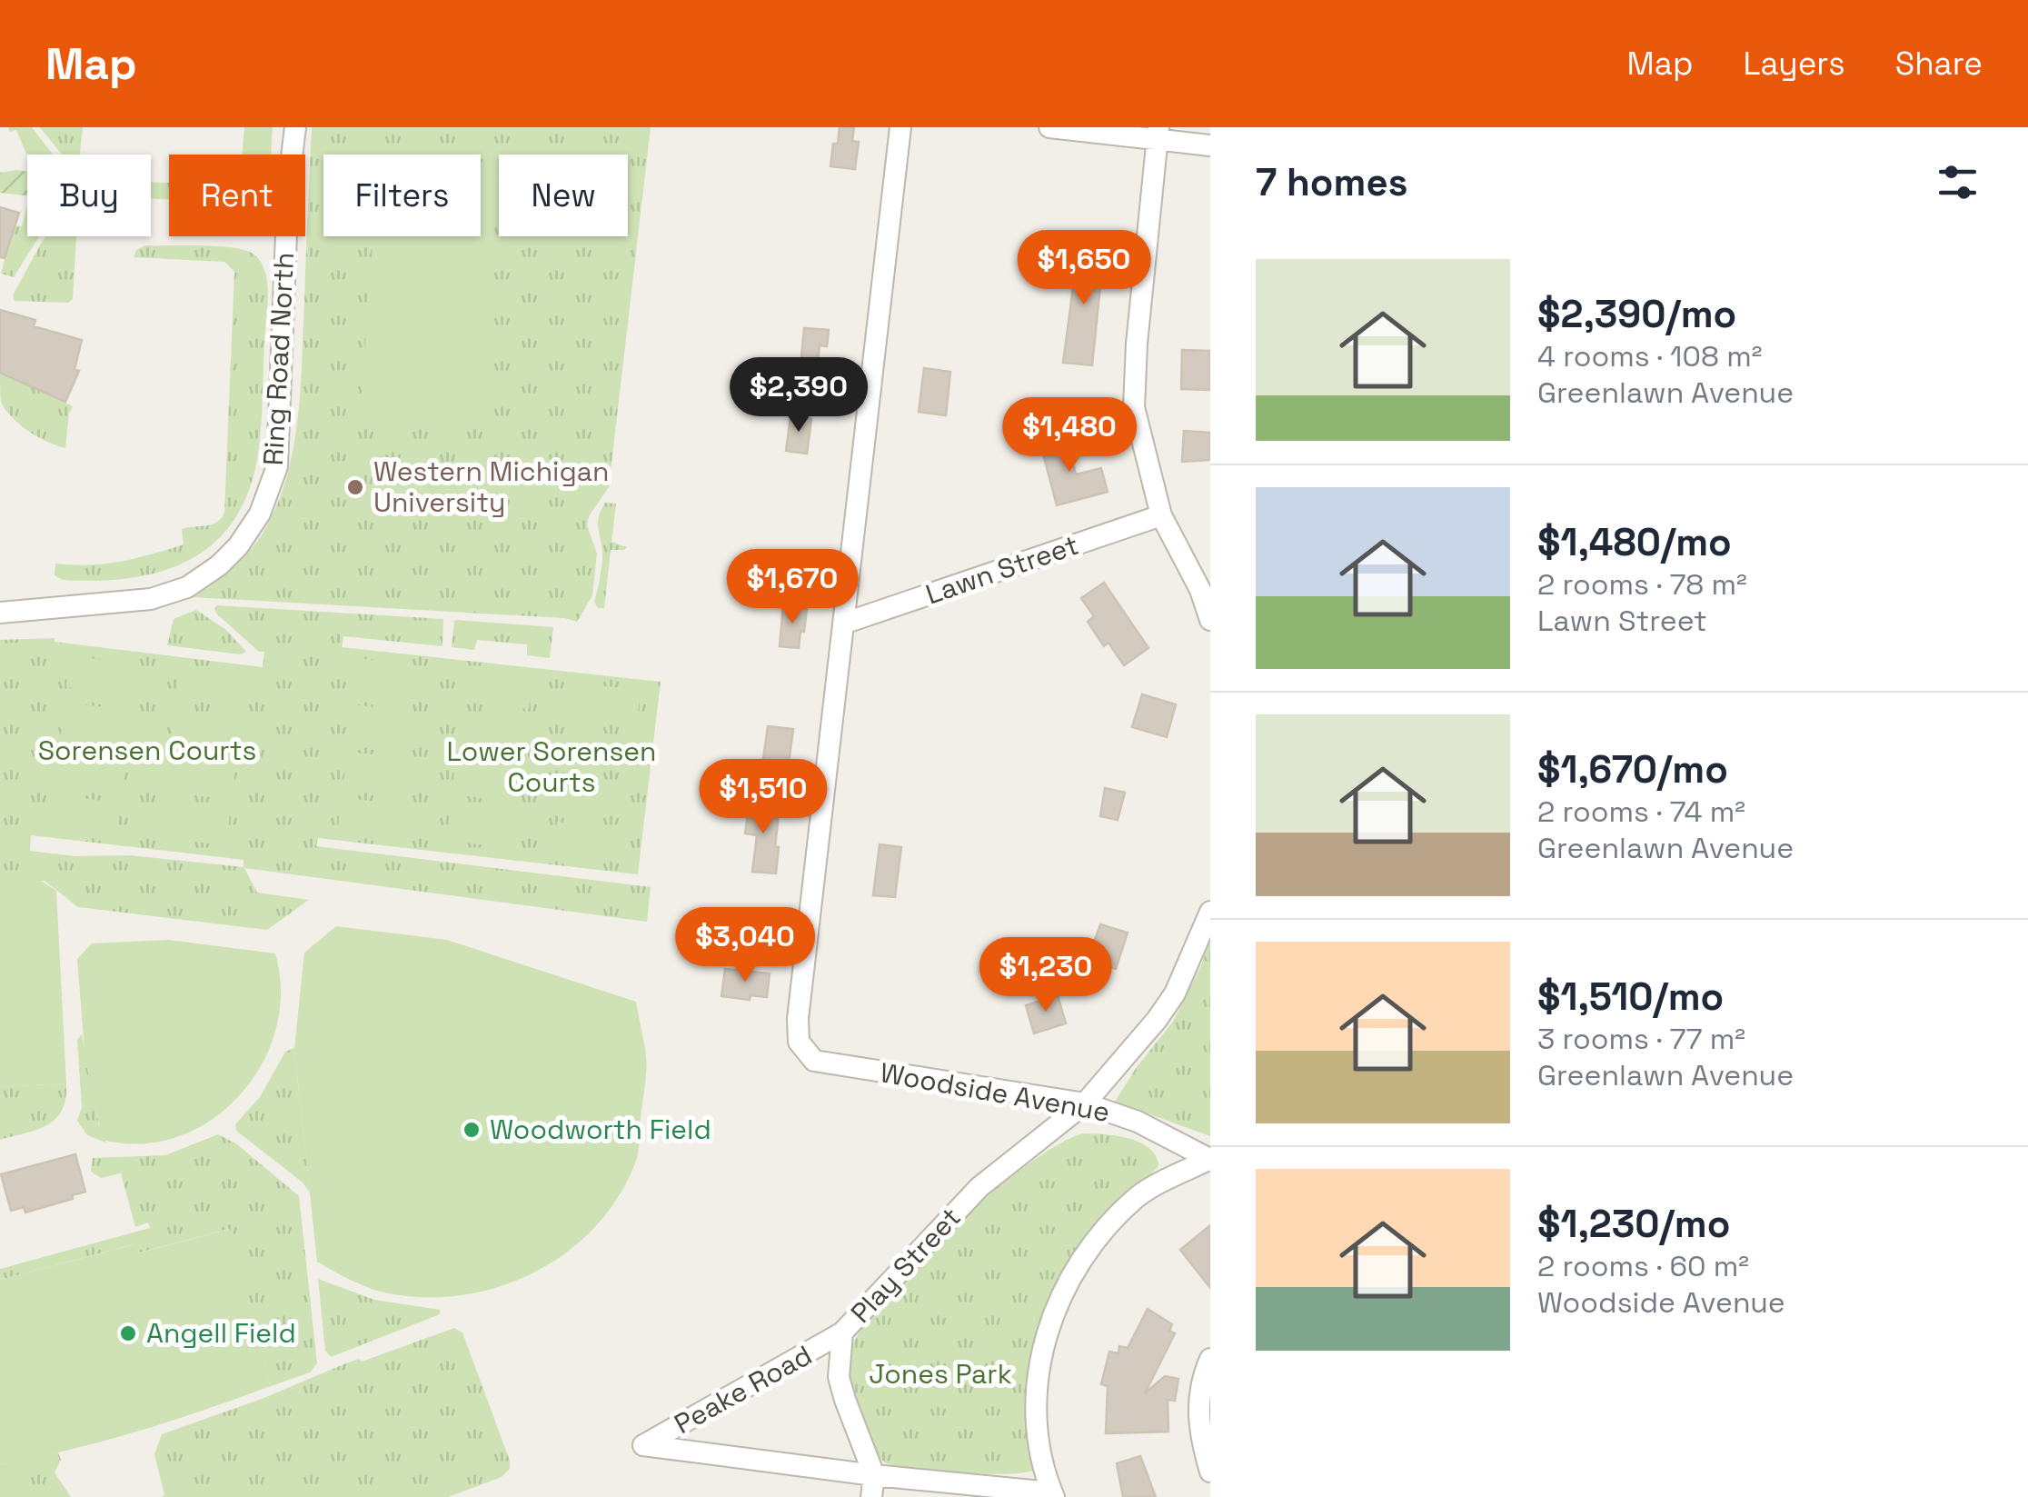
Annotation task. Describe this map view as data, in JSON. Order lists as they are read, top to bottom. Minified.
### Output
{"streets":{"street":["Ring Road North","Lawn Street","Woodside Avenue","Play Street","Peake Road"]},"crossings":[["Lawn Street","Woodside Avenue"],["Woodside Avenue","Play Street"],["Play Street","Peake Road"]],"parks":["Sorensen Courts","Lower Sorensen Courts","Jones Park"],"places":["Western Michigan University","Woodworth Field","Angell Field"],"page":{"header":"Map","nav":["Map","Layers","Share"],"heading":"7 homes","chip":["Buy","Rent","Filters","New"],"price":["$1,650","$2,390","$1,480","$1,670","$1,510","$3,040","$1,230"],"list":[{"name":"$2,390/mo","note":"4 rooms · 108 m² · Greenlawn Avenue"},{"name":"$1,480/mo","note":"2 rooms · 78 m² · Lawn Street"},{"name":"$1,670/mo","note":"2 rooms · 74 m² · Greenlawn Avenue"},{"name":"$1,510/mo","note":"3 rooms · 77 m² · Greenlawn Avenue"},{"name":"$1,230/mo","note":"2 rooms · 60 m² · Woodside Avenue"}]}}
